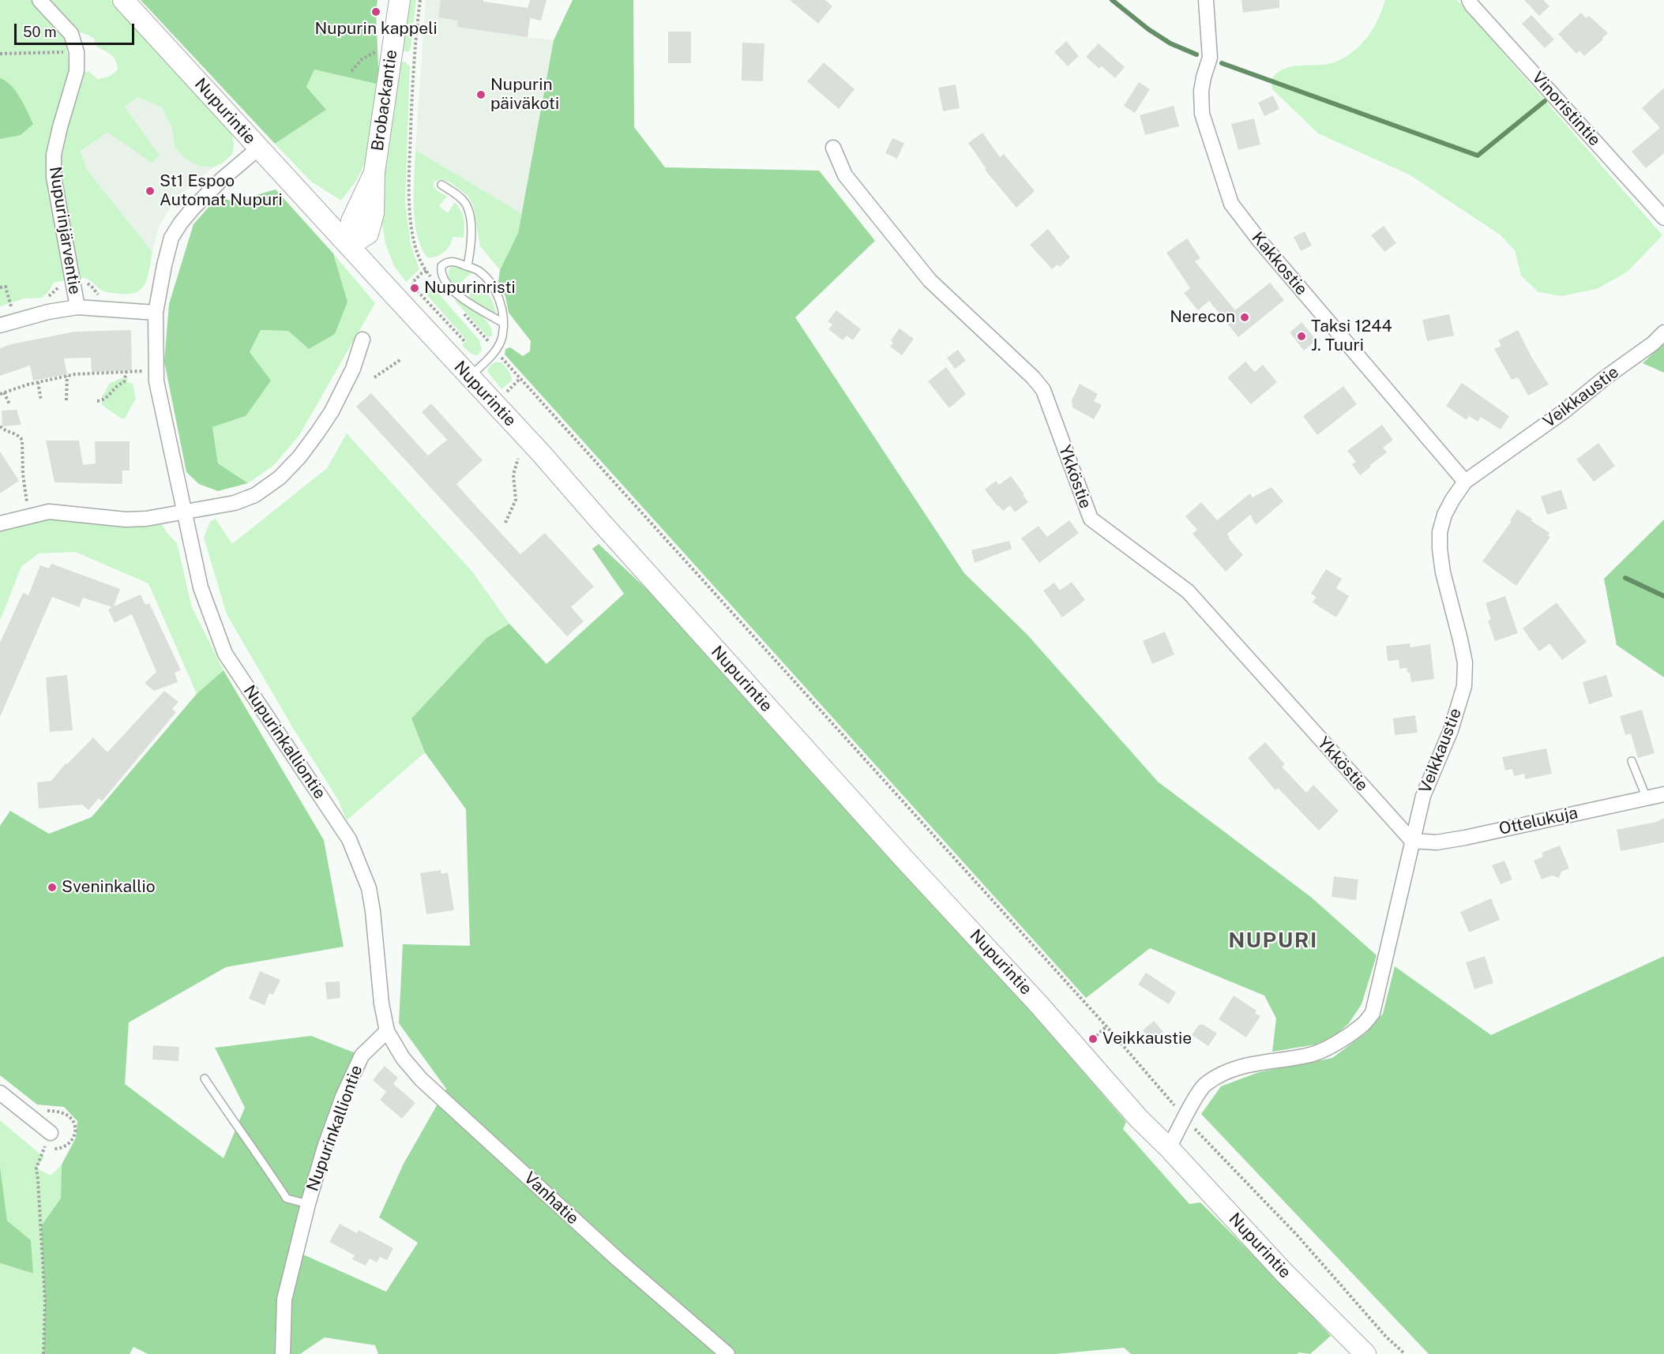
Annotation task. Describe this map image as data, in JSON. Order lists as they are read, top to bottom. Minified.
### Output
{"streets":{"main road":["Brobackantie","Nupurintie"],"street":["Vinoristintie","Nupurinjärventie","Kakkostie","Veikkaustie","Ykköstie","Nupurinkalliontie","Ottelukuja","Vanhatie"]},"crossings":[["Brobackantie","Nupurintie"],["Nupurintie","Veikkaustie"],["Nupurintie","Nupurinkalliontie"],["Kakkostie","Veikkaustie"],["Veikkaustie","Ykköstie"],["Veikkaustie","Ottelukuja"],["Ykköstie","Ottelukuja"],["Nupurinkalliontie","Vanhatie"]],"districts":["NUPURI"],"places":["Nupurin kappeli","Nupurin päiväkoti","St1 Espoo Automat Nupuri","Nupurinristi","Nerecon","Taksi 1244 J. Tuuri","Sveninkallio","Veikkaustie"],"scale_bar":"50 m"}
